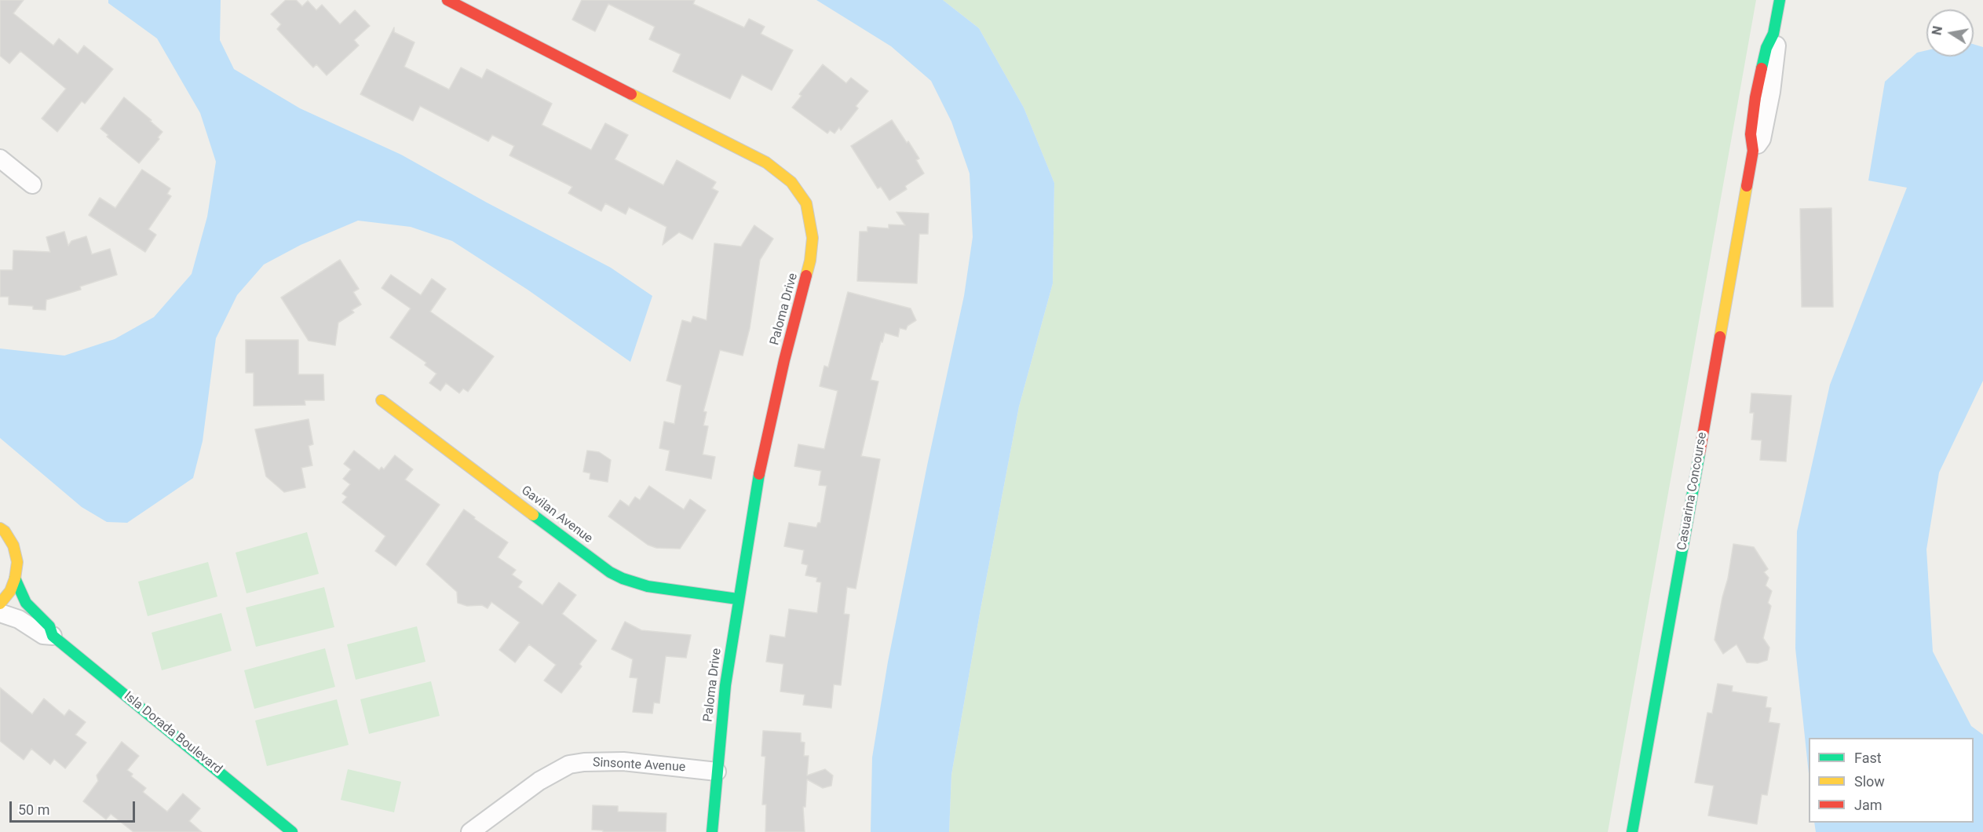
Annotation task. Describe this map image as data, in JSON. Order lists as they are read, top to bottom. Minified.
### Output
{"streets":{"street":["Paloma Drive","Casuarina Concourse","Gavilan Avenue","Isla Dorada Boulevard","Sinsonte Avenue"]},"crossings":[["Paloma Drive","Gavilan Avenue"],["Paloma Drive","Sinsonte Avenue"]],"legend":["Fast","Slow","Jam"],"scale_bar":"50 m","north":"left"}
